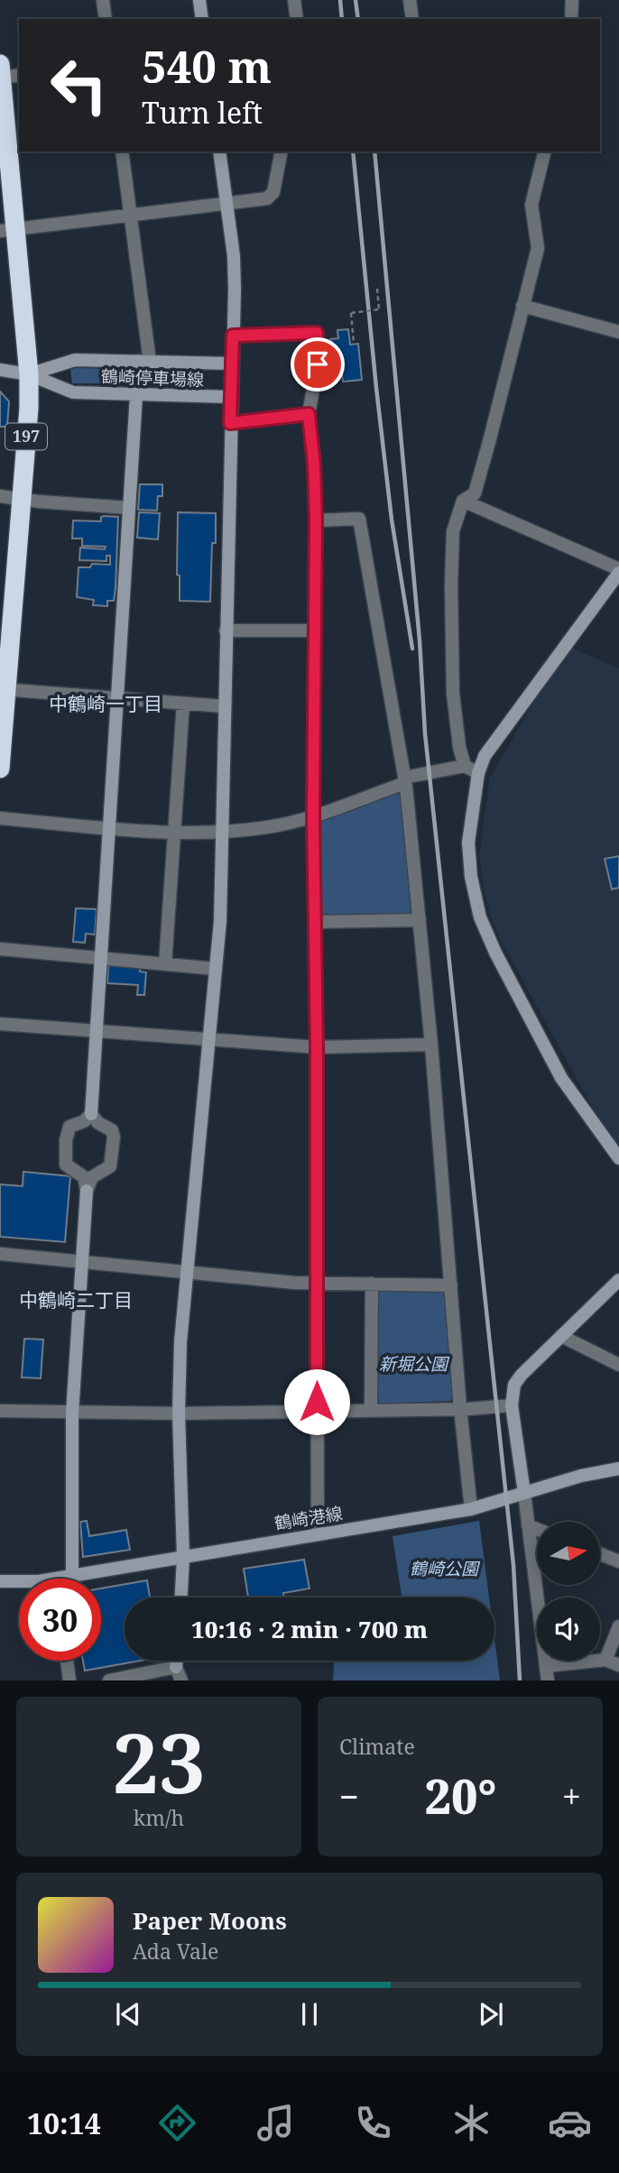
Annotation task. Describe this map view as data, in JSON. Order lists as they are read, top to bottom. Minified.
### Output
{"streets":{"highway":["197"],"street":["鶴崎停車場線","鶴崎港線"]},"crossings":[["鶴崎停車場線","197"]],"districts":["中鶴崎一丁目","中鶴崎二丁目"],"parks":["新堀公園","鶴崎公園"],"north":"right","page":{"turn":["540 m","Turn left"],"limit":"30","trip":"10:16 · 2 min · 700 m","tile":[["23","km/h"],"Climate"],"heat":["−","20°","+"],"song":["Paper Moons","Ada Vale"],"tabs":"10:14"}}
